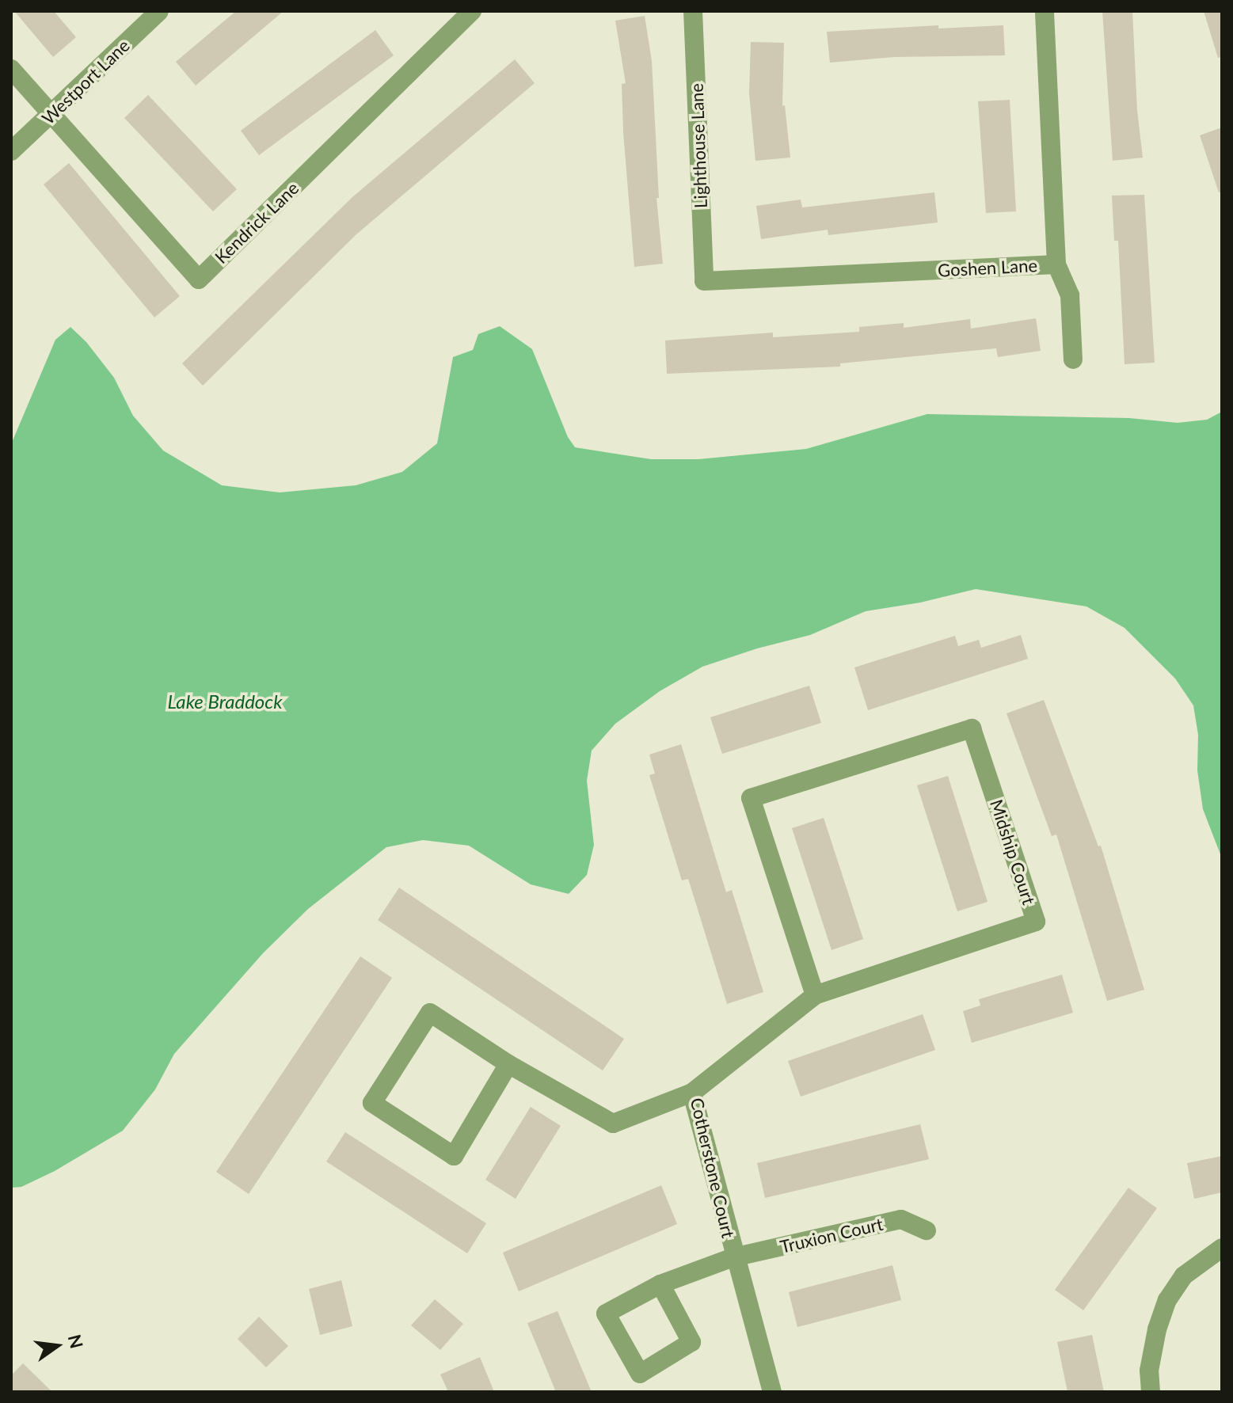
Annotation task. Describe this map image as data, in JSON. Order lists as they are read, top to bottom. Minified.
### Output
{"streets":{"street":["Westport Lane","Lighthouse Lane","Kendrick Lane","Goshen Lane","Midship Court","Cotherstone Court","Truxion Court"]},"crossings":[["Westport Lane","Kendrick Lane"],["Lighthouse Lane","Goshen Lane"],["Midship Court","Cotherstone Court"],["Cotherstone Court","Truxion Court"]],"water":["Lake Braddock"],"north":"right"}
